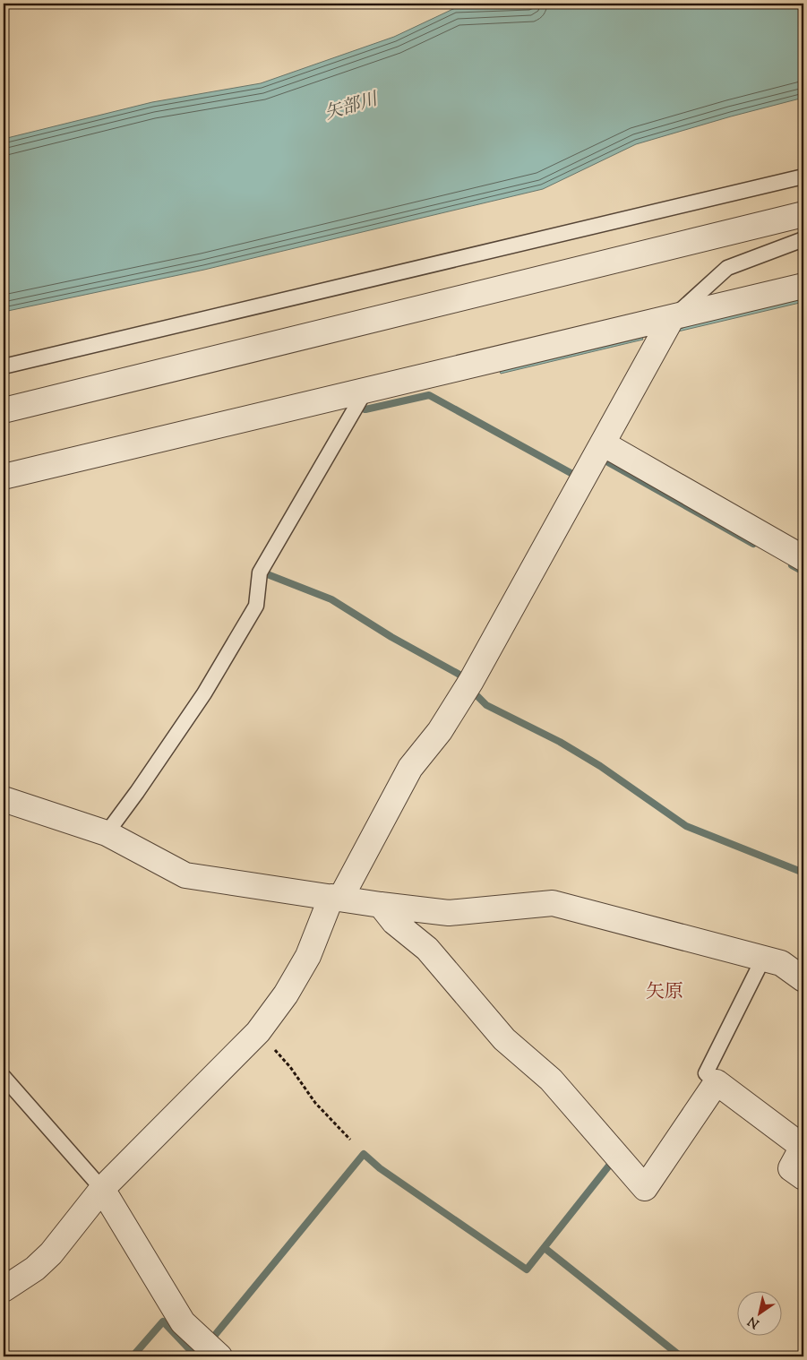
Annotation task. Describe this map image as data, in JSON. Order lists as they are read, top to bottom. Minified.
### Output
{"districts":["矢原"],"water":["矢部川"],"north":"bottom left"}
